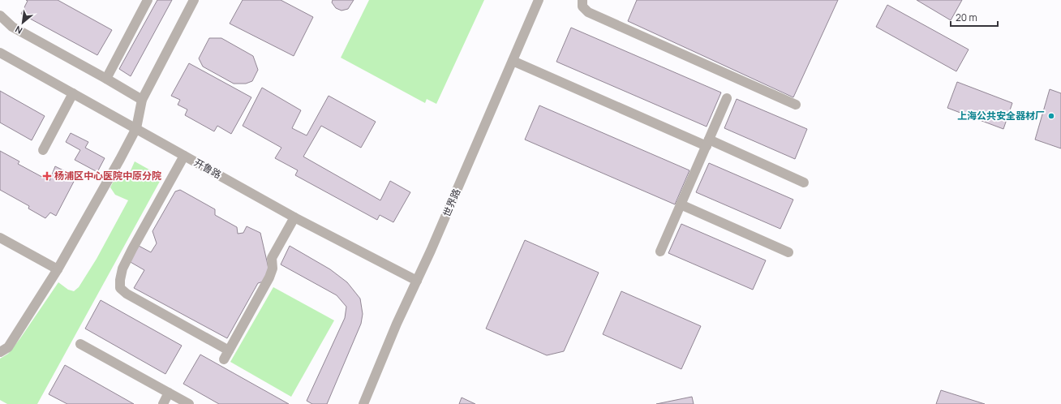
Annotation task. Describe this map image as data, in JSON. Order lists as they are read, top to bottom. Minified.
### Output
{"streets":{"street":["开鲁路","世界路"]},"crossings":[["开鲁路","世界路"]],"places":{"other":["上海公共安全器材厂"],"health":["杨浦区中心医院中原分院"]},"scale_bar":"20 m","north":"bottom left"}
